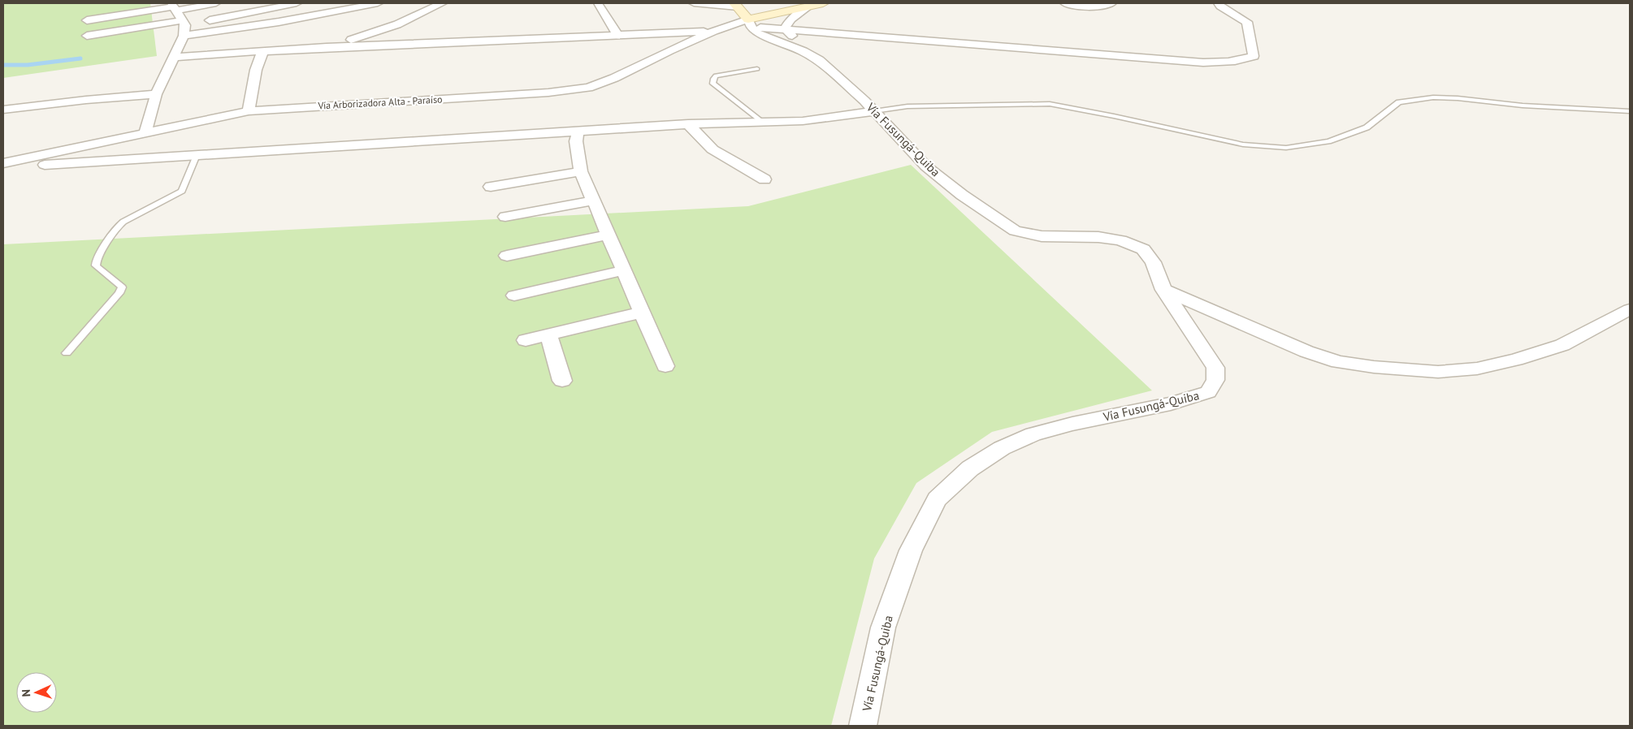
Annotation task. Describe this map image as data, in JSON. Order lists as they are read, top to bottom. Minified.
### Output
{"streets":{"street":["Vía Arborizadora Alta - Paraíso","Vía Fusungá-Quiba"]},"north":"left"}
